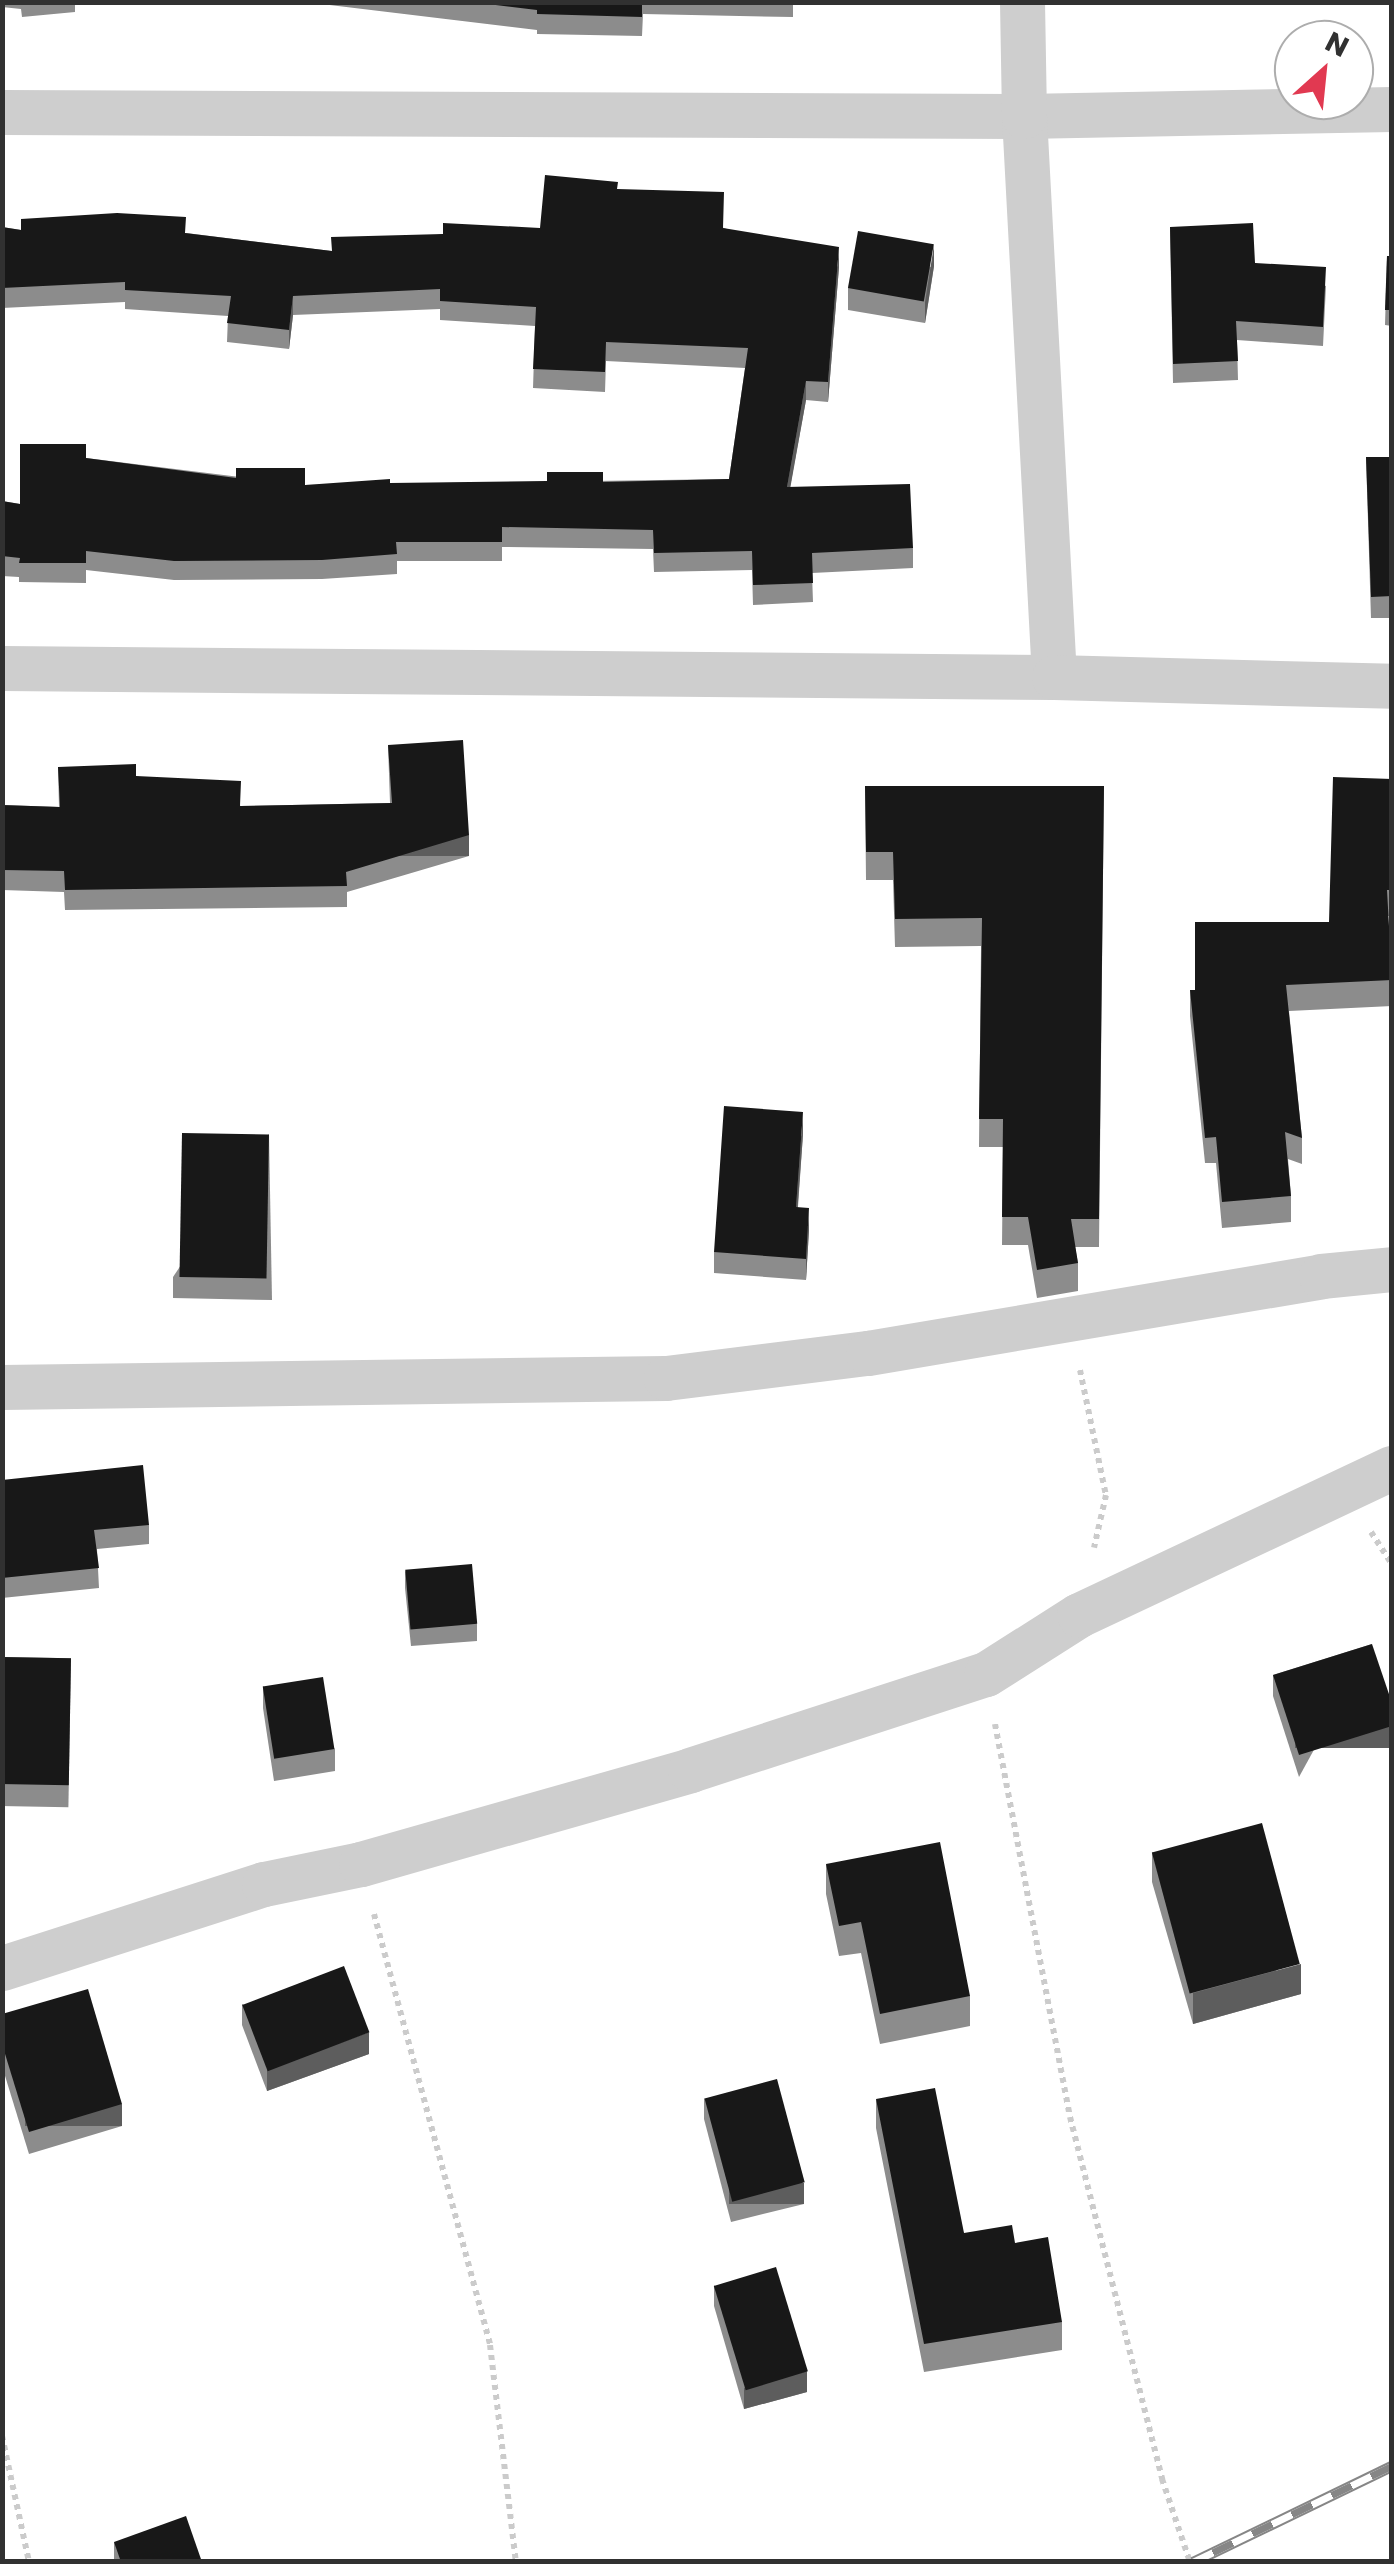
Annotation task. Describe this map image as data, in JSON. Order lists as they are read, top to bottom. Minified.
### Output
{"north":"top right"}
